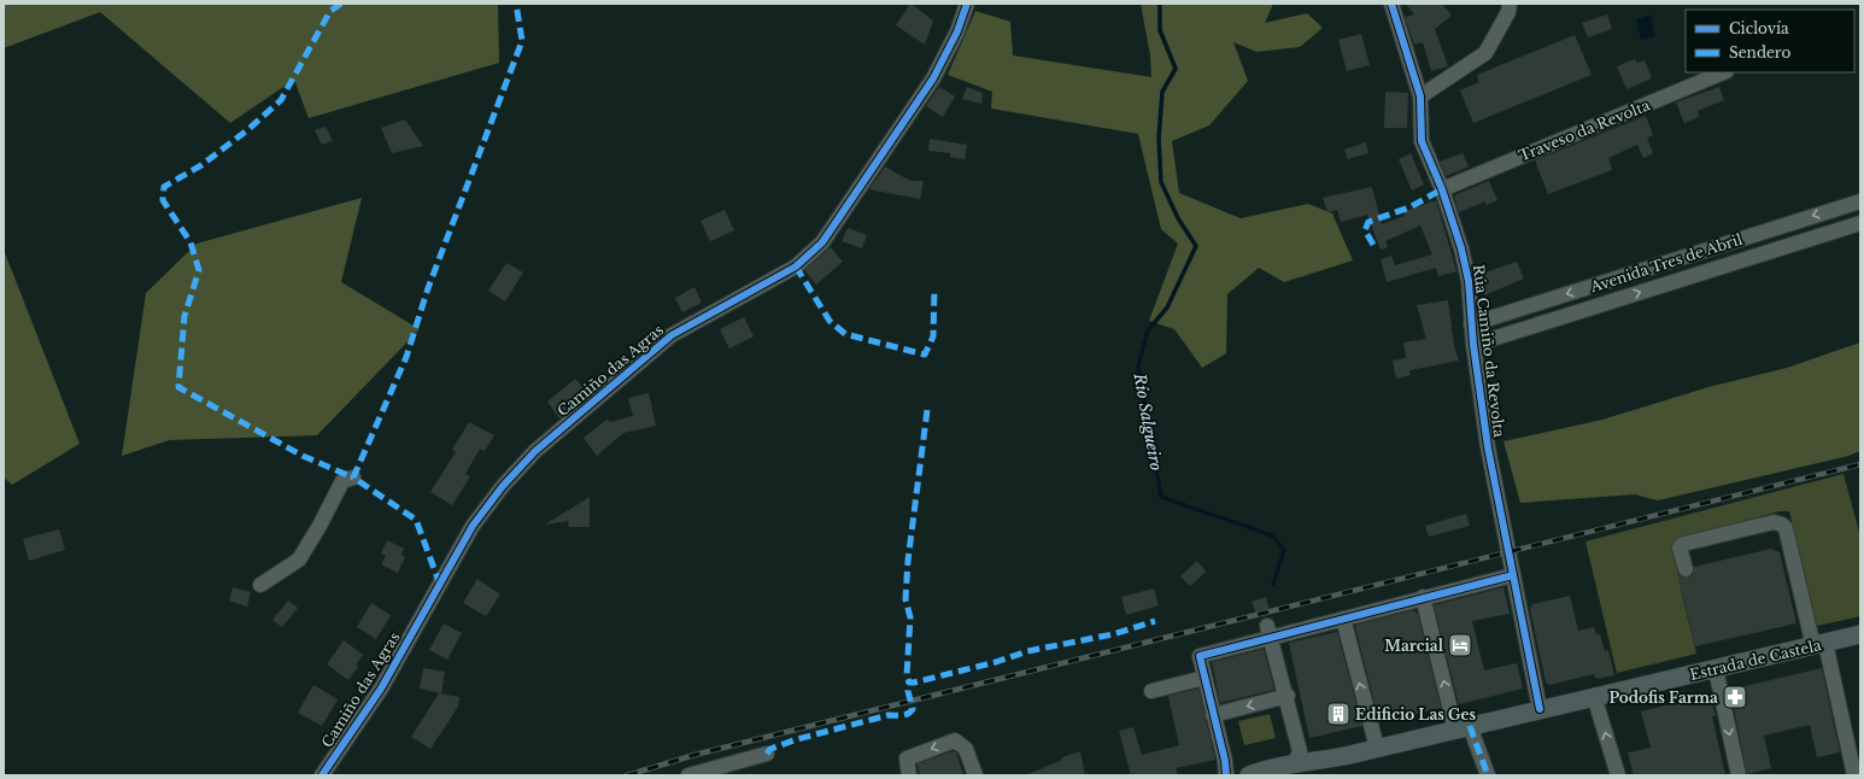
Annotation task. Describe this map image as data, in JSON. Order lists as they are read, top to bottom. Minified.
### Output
{"streets":{"main road":["Estrada de Castela"],"street":["Traveso da Revolta","Avenida Tres de Abril","Rúa Camiño da Revolta","Camiño das Agras"]},"crossings":[["Traveso da Revolta","Rúa Camiño da Revolta"],["Avenida Tres de Abril","Rúa Camiño da Revolta"],["Rúa Camiño da Revolta","Estrada de Castela"]],"water":["Río Salgueiro"],"places":{"hotel":["Marcial"],"pharmacy":["Podofis Farma"],"building":["Edificio Las Ges"]},"legend":["Ciclovía","Sendero"]}
